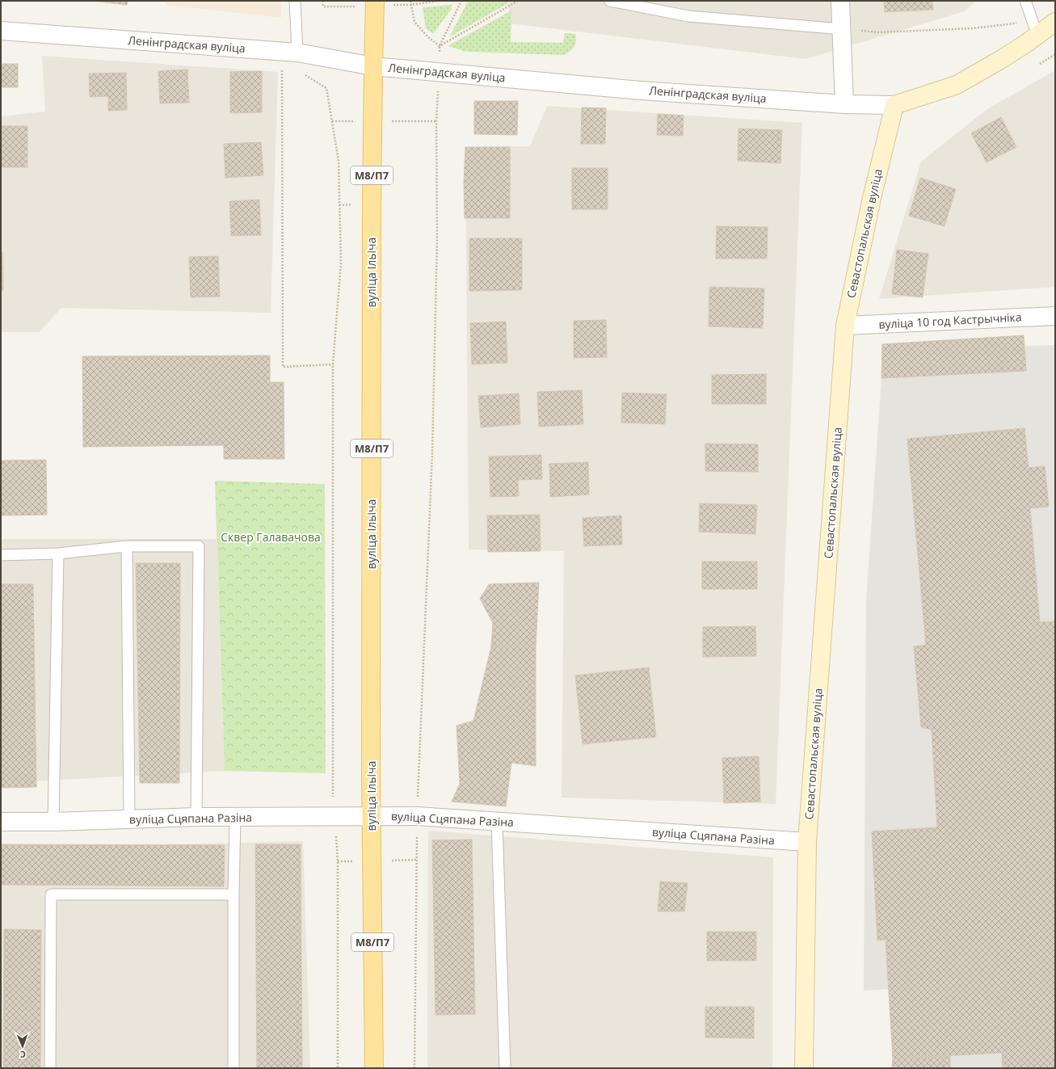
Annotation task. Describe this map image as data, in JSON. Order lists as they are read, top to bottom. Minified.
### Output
{"streets":{"main road":["М8/П7","вуліца Ільіча"],"street":["Ленінградская вуліца","Севастопальская вуліца","вуліца 10 год Кастрычніка","вуліца Сцяпана Разіна"]},"crossings":[["Ленінградская вуліца","Севастопальская вуліца"],["Ленінградская вуліца","вуліца Ільіча"],["Севастопальская вуліца","вуліца 10 год Кастрычніка"],["Севастопальская вуліца","вуліца Сцяпана Разіна"],["вуліца Ільіча","вуліца Сцяпана Разіна"]],"parks":["Сквер Галавачова"],"north":"bottom"}
